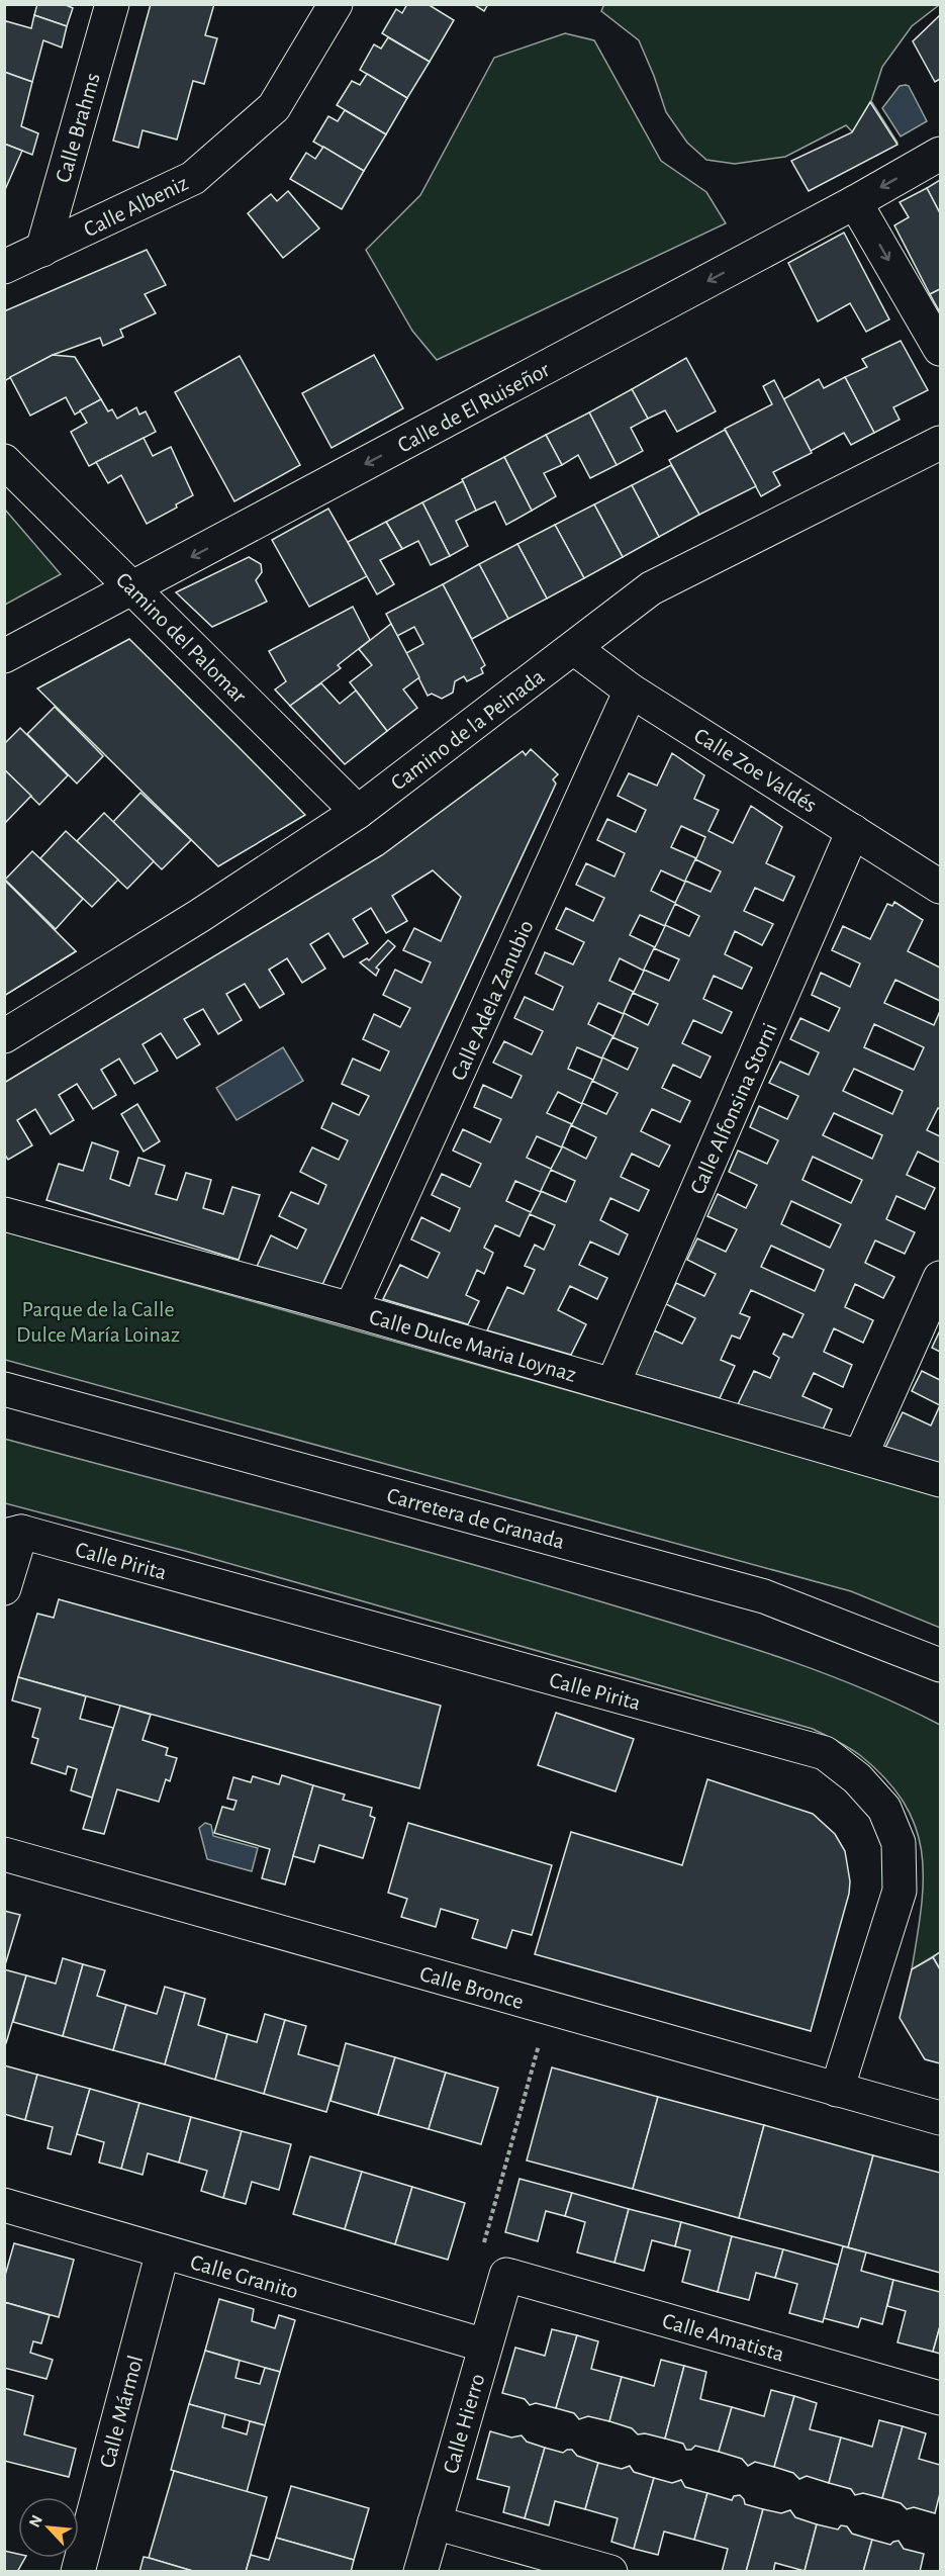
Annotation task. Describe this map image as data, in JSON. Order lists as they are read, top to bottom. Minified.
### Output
{"streets":{"main road":["Calle Brahms","Calle Albeniz","Calle de El Ruiseñor","Camino del Palomar","Camino de la Peinada","Calle Zoe Valdés","Calle Adela Zanubio","Calle Alfonsina Storni","Calle Dulce Maria Loynaz","Carretera de Granada","Calle Pirita","Calle Bronce","Calle Granito","Calle Amatista","Calle Mármol","Calle Hierro"]},"crossings":[["Calle Brahms","Calle Albeniz"],["Calle de El Ruiseñor","Camino del Palomar"],["Camino del Palomar","Camino de la Peinada"],["Camino de la Peinada","Calle Zoe Valdés"],["Calle Zoe Valdés","Calle Adela Zanubio"],["Calle Zoe Valdés","Calle Alfonsina Storni"],["Calle Adela Zanubio","Calle Dulce Maria Loynaz"],["Calle Alfonsina Storni","Calle Dulce Maria Loynaz"],["Calle Pirita","Calle Bronce"],["Calle Granito","Calle Mármol"],["Calle Granito","Calle Hierro"],["Calle Amatista","Calle Hierro"]],"one_way":["Calle de El Ruiseñor"],"parks":["Parque de la Calle Dulce María Loinaz"],"north":"top left"}
